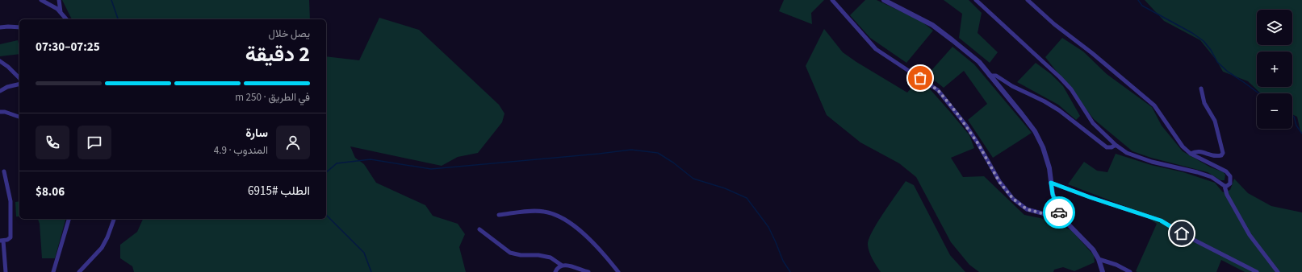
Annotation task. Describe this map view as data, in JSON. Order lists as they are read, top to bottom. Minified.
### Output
{"page":{"map_buttons":["+","−"],"heading":["2 دقيقة","يصل خلال","07:25–07:30"],"panel":["سارة","المندوب · 4.9","الطلب #6915","$8.06"],"bar":"في الطريق · 250 m"}}
